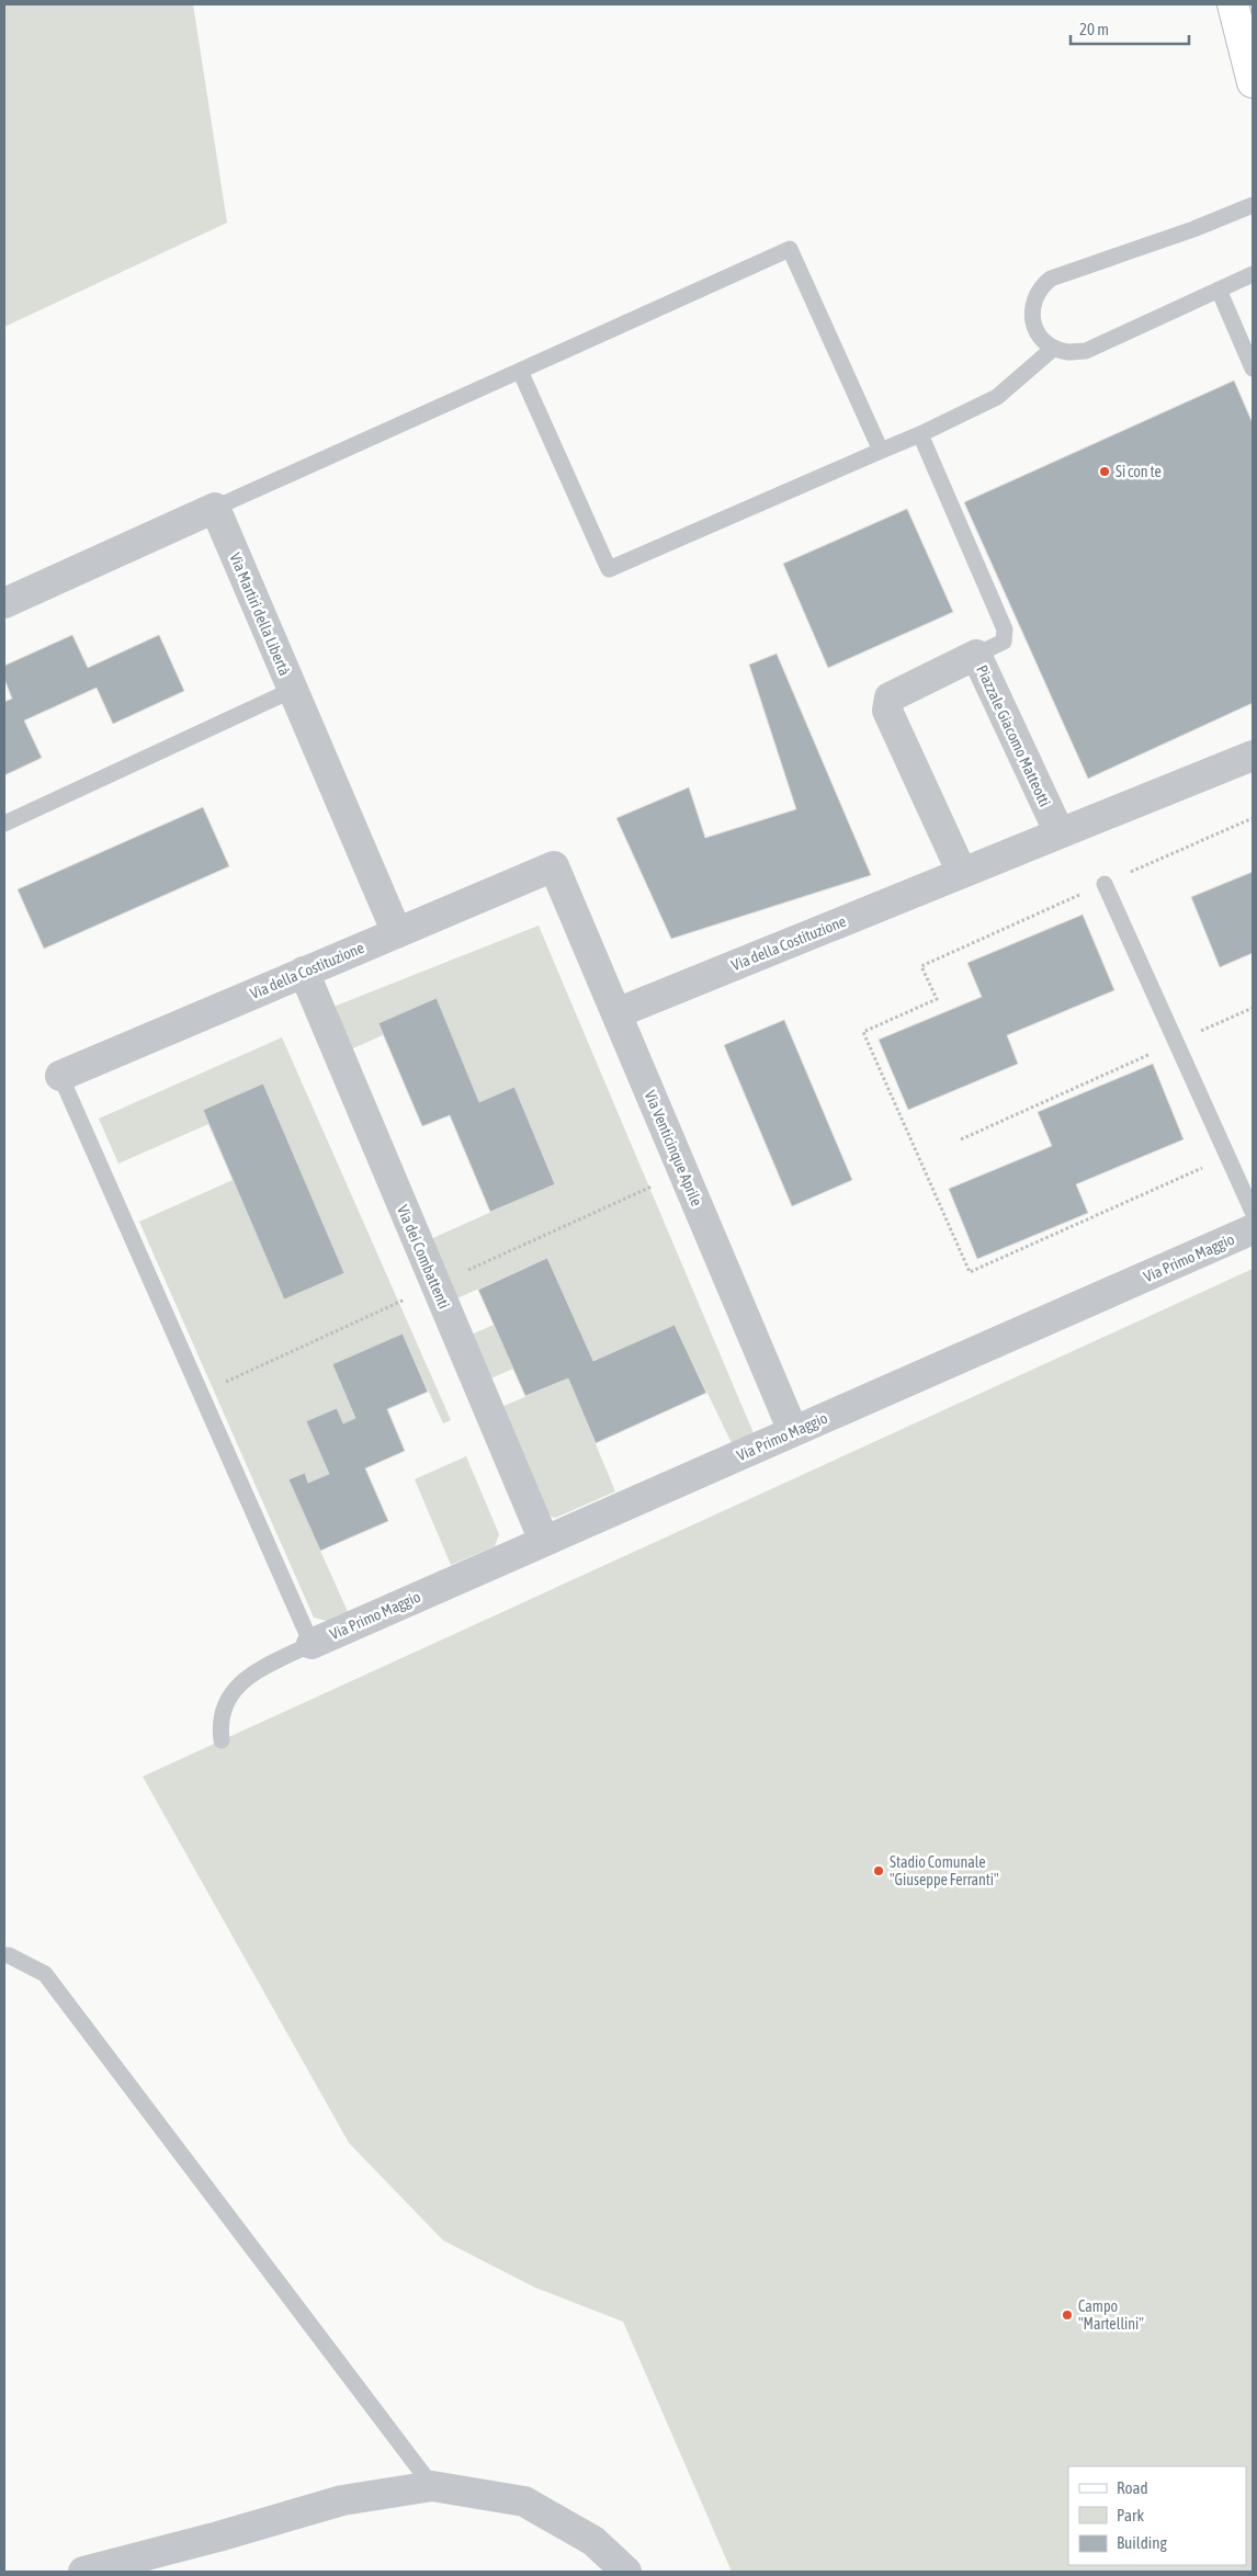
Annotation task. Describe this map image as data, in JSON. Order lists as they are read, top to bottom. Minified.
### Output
{"streets":{"street":["Via Martiri della Libertà","Piazzale Giacomo Matteotti","Via della Costituzione","Via Venticinque Aprile","Via dei Combattenti","Via Primo Maggio"]},"crossings":[["Via Martiri della Libertà","Via della Costituzione"],["Piazzale Giacomo Matteotti","Via della Costituzione"],["Via della Costituzione","Via Venticinque Aprile"],["Via della Costituzione","Via dei Combattenti"],["Via Venticinque Aprile","Via Primo Maggio"],["Via dei Combattenti","Via Primo Maggio"]],"places":["Sì con te","Stadio Comunale \"Giuseppe Ferranti\"","Campo \"Martellini\""],"legend":["Road","Park","Building"],"scale_bar":"20 m"}
